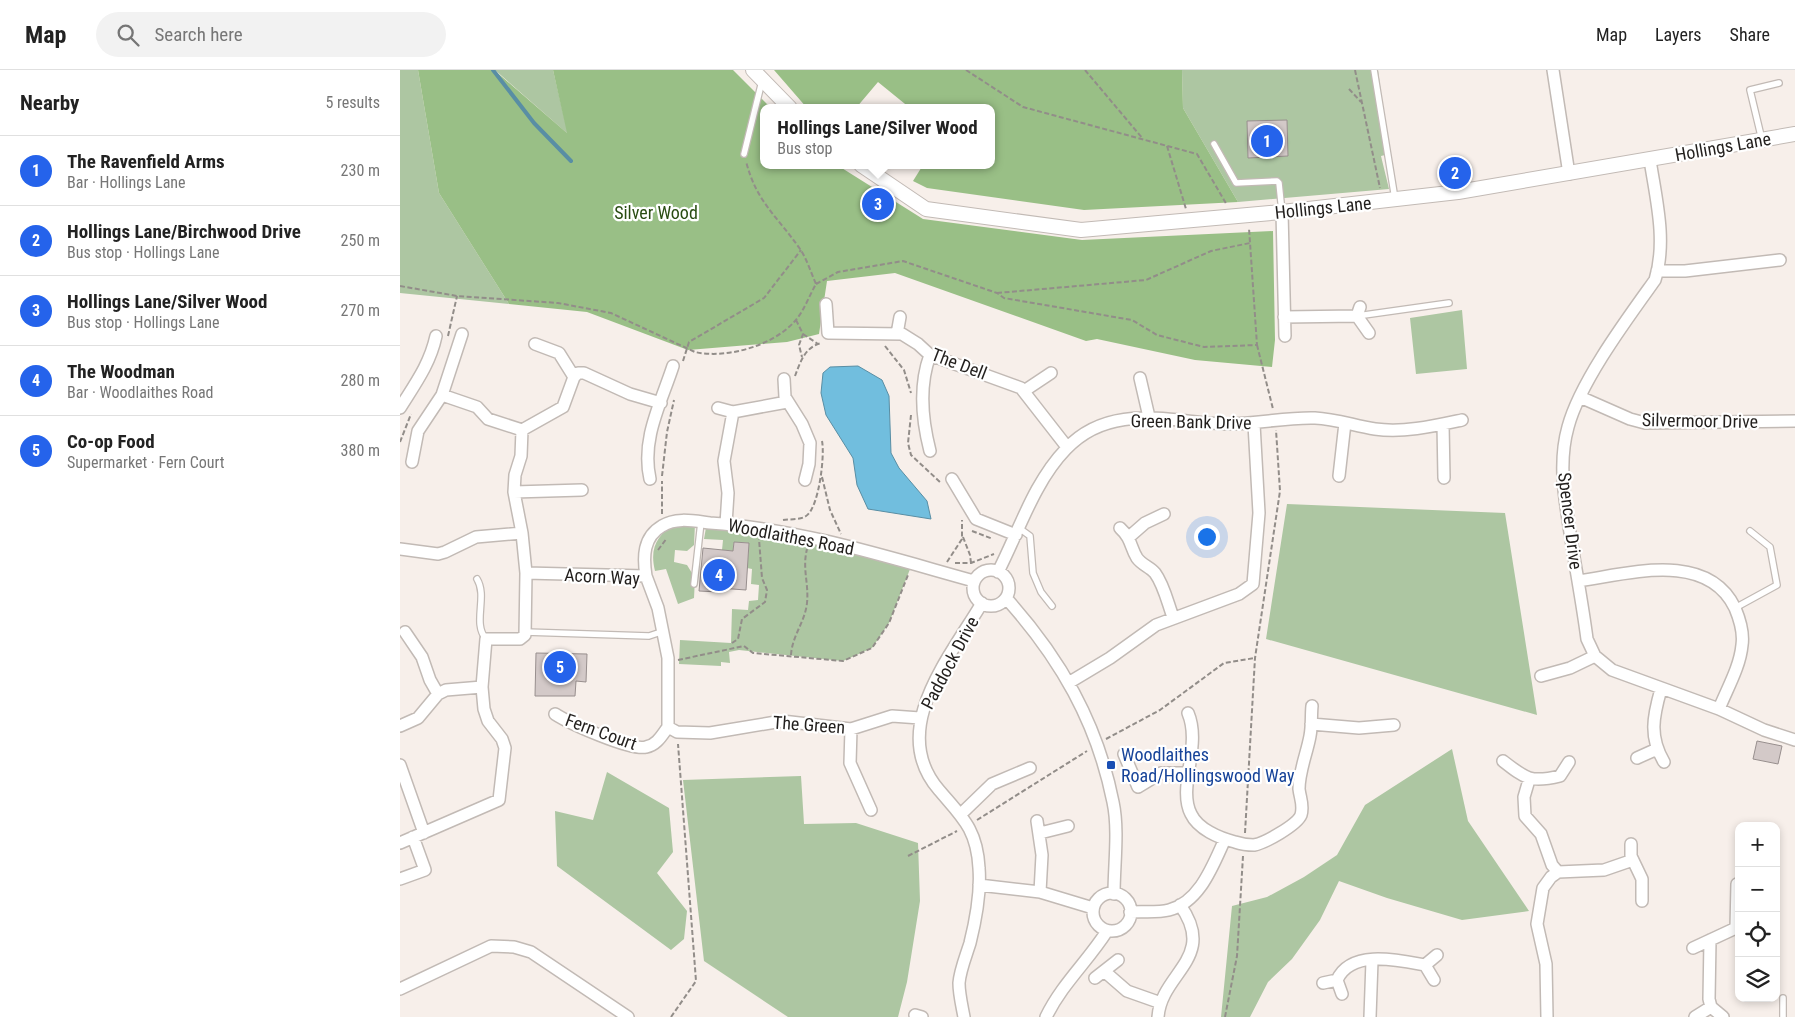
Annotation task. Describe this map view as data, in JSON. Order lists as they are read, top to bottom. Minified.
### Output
{"streets":{"street":["Hollings Lane","The Dell","Silvermoor Drive","Green Bank Drive","Spencer Drive","Woodlaithes Road","Acorn Way","Paddock Drive","The Green","Fern Court"]},"crossings":[["Hollings Lane","Spencer Drive"],["The Dell","Green Bank Drive"],["Silvermoor Drive","Spencer Drive"],["Green Bank Drive","Woodlaithes Road"],["Green Bank Drive","Paddock Drive"],["Woodlaithes Road","Paddock Drive"],["Acorn Way","The Green"],["Acorn Way","Fern Court"],["Paddock Drive","The Green"],["The Green","Fern Court"]],"parks":["Silver Wood"],"places":{"transit":["Woodlaithes Road/Hollingswood Way"]},"page":{"header":"Map","search":"Search here","nav":["Map","Layers","Share"],"heading":["Nearby","5 results"],"popup":["Hollings Lane/Silver Wood","Bus stop"],"pins":["1","2","3","4","5"],"list":[{"mark":"1","name":"The Ravenfield Arms","note":"Bar · Hollings Lane","value":"230 m"},{"mark":"2","name":"Hollings Lane/Birchwood Drive","note":"Bus stop · Hollings Lane","value":"250 m"},{"mark":"3","name":"Hollings Lane/Silver Wood","note":"Bus stop · Hollings Lane","value":"270 m"},{"mark":"4","name":"The Woodman","note":"Bar · Woodlaithes Road","value":"280 m"},{"mark":"5","name":"Co-op Food","note":"Supermarket · Fern Court","value":"380 m"}],"map_buttons":["+","−"]}}
